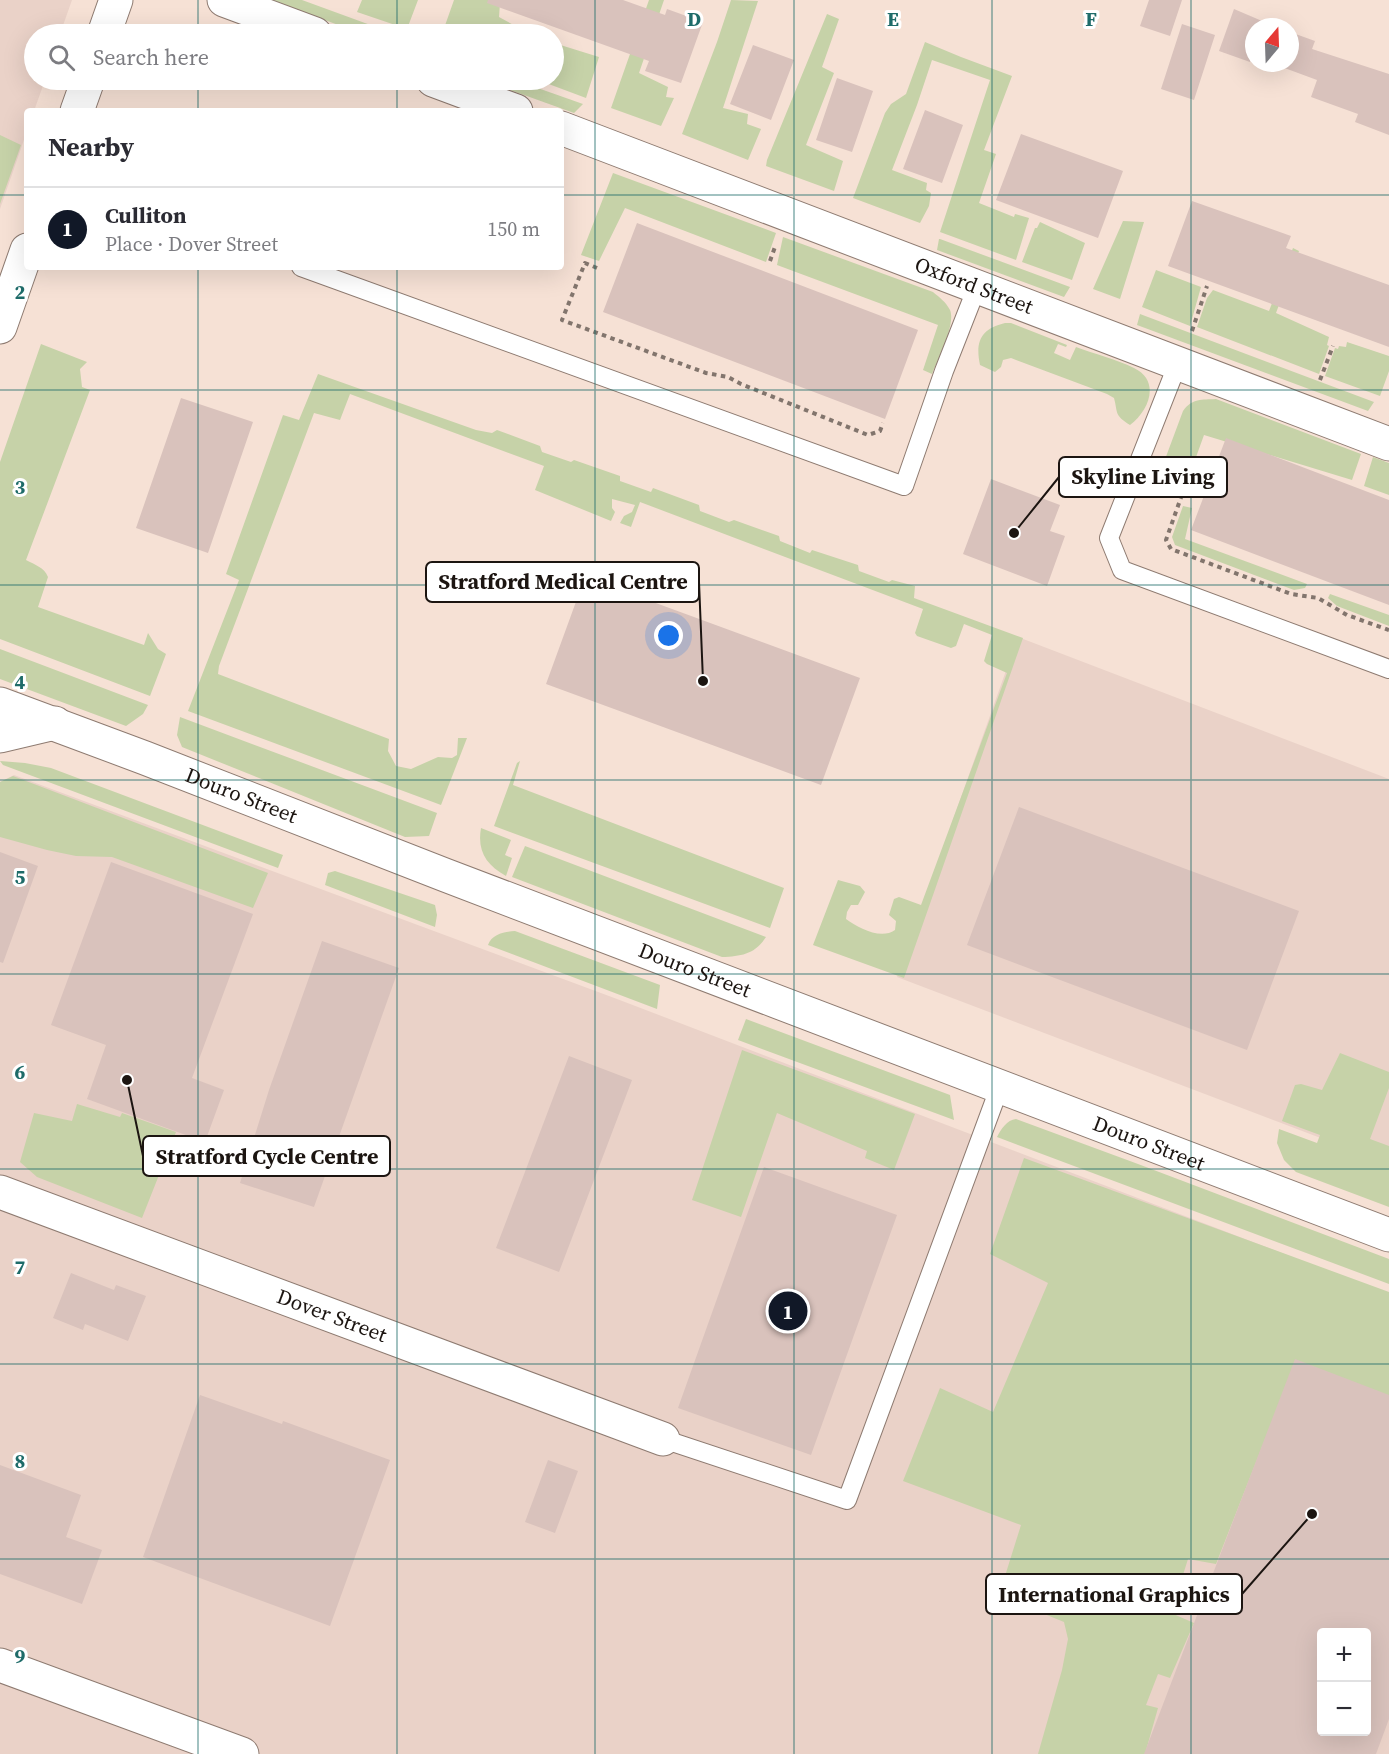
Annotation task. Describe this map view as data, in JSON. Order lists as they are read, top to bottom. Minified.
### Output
{"streets":{"street":["Oxford Street","Douro Street","Dover Street"]},"places":["Skyline Living","Stratford Medical Centre","Stratford Cycle Centre","International Graphics"],"north":"top","page":{"search":"Search here","heading":"Nearby","list":[{"mark":"1","name":"Culliton","note":"Place · Dover Street","value":"150 m"}],"pins":"1","map_buttons":["+","−"]},"grid":{"columns":["D","E","F"],"rows":["2","3","4","5","6","7","8","9"]}}
